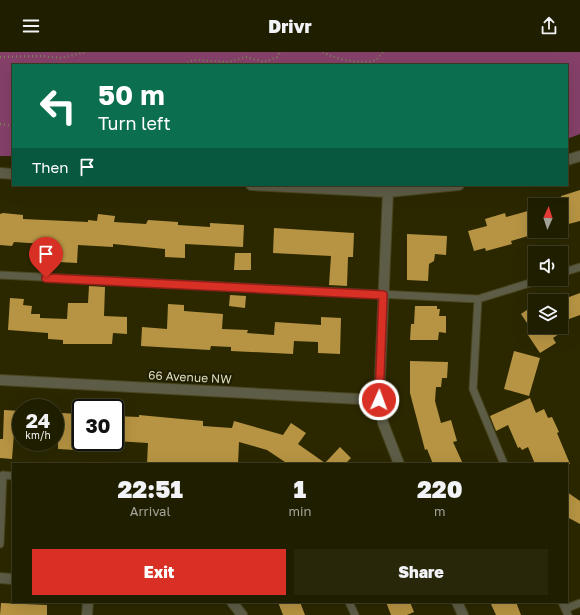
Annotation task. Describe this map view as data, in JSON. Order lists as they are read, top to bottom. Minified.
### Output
{"streets":{"street":["66 Avenue NW"]},"north":"top","page":{"header":"Drivr","turn":["50 m","Turn left"],"then":"Then","speed":"24 km/h","limit":"30","eta":["22:51","Arrival","1","min","220","m"],"buttons":["Exit","Share"]}}
